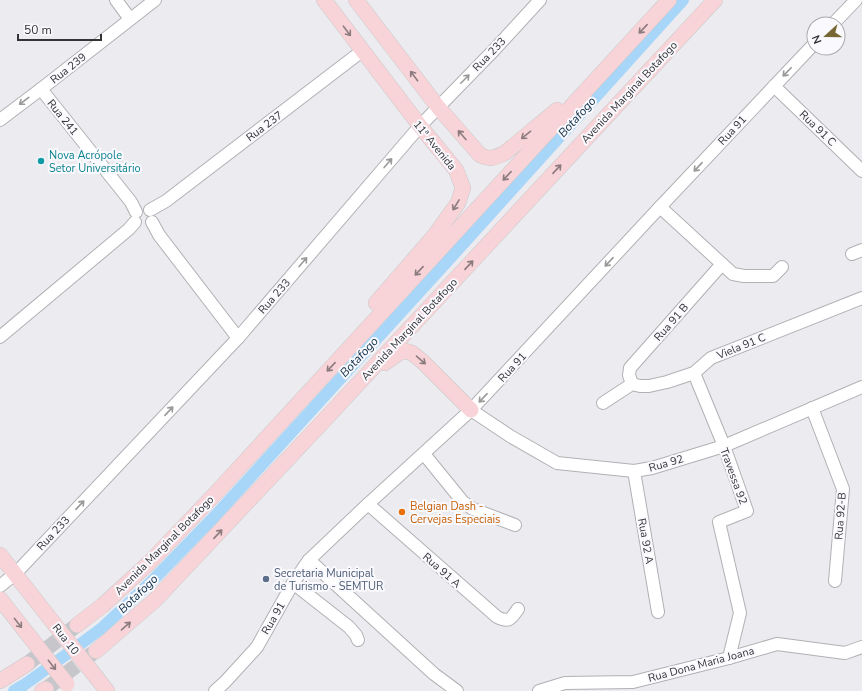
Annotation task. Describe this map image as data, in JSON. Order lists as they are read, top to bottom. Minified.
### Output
{"streets":{"main road":["Avenida Marginal Botafogo","11ª Avenida","Rua 10"],"street":["Rua 233","Rua 239","Rua 241","Rua 237","Rua 91 C","Rua 91","Rua 91 B","Viela 91 C","Rua 92","Travessa 92","Rua 92-B","Rua 92 A","Rua 91 A","Rua Dona Maria Joana"]},"crossings":[["Rua 233","Rua 241"],["Rua 233","11ª Avenida"],["Rua 233","Rua 10"],["Rua 239","Rua 241"],["Avenida Marginal Botafogo","11ª Avenida"],["Rua 241","Rua 237"],["Rua 237","11ª Avenida"],["Rua 91 C","Rua 91"],["Rua 91","Rua 92"],["Rua 91","Rua 91 A"],["Rua 91 B","Viela 91 C"],["Viela 91 C","Travessa 92"],["Rua 92","Travessa 92"],["Rua 92","Rua 92-B"],["Rua 92","Rua 92 A"],["Travessa 92","Rua Dona Maria Joana"]],"one_way":["Rua 233","Rua 91","11ª Avenida"],"water":["Botafogo"],"places":["Nova Acrópole Setor Universitário","Belgian Dash - Cervejas Especiais","Secretaria Municipal de Turismo - SEMTUR"],"scale_bar":"50 m","north":"left"}
